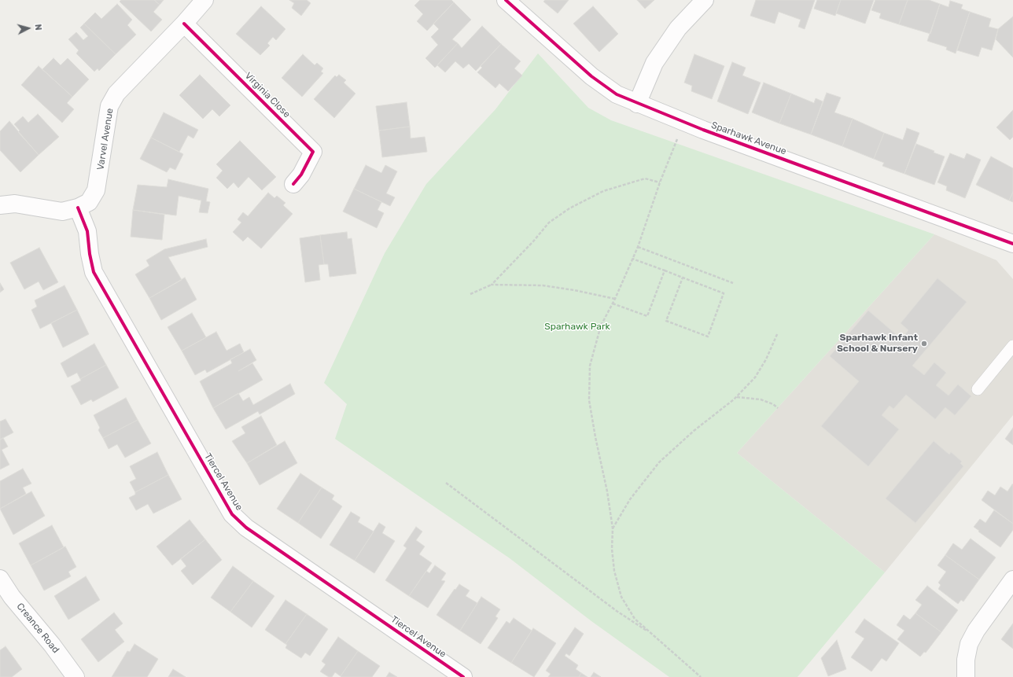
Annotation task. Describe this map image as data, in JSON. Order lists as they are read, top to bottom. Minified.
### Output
{"streets":{"street":["Virginia Close","Sparhawk Avenue","Varvel Avenue","Tiercel Avenue","Creance Road"]},"crossings":[["Virginia Close","Varvel Avenue"],["Varvel Avenue","Tiercel Avenue"]],"parks":["Sparhawk Park"],"places":["Sparhawk Infant School & Nursery"],"north":"right"}
